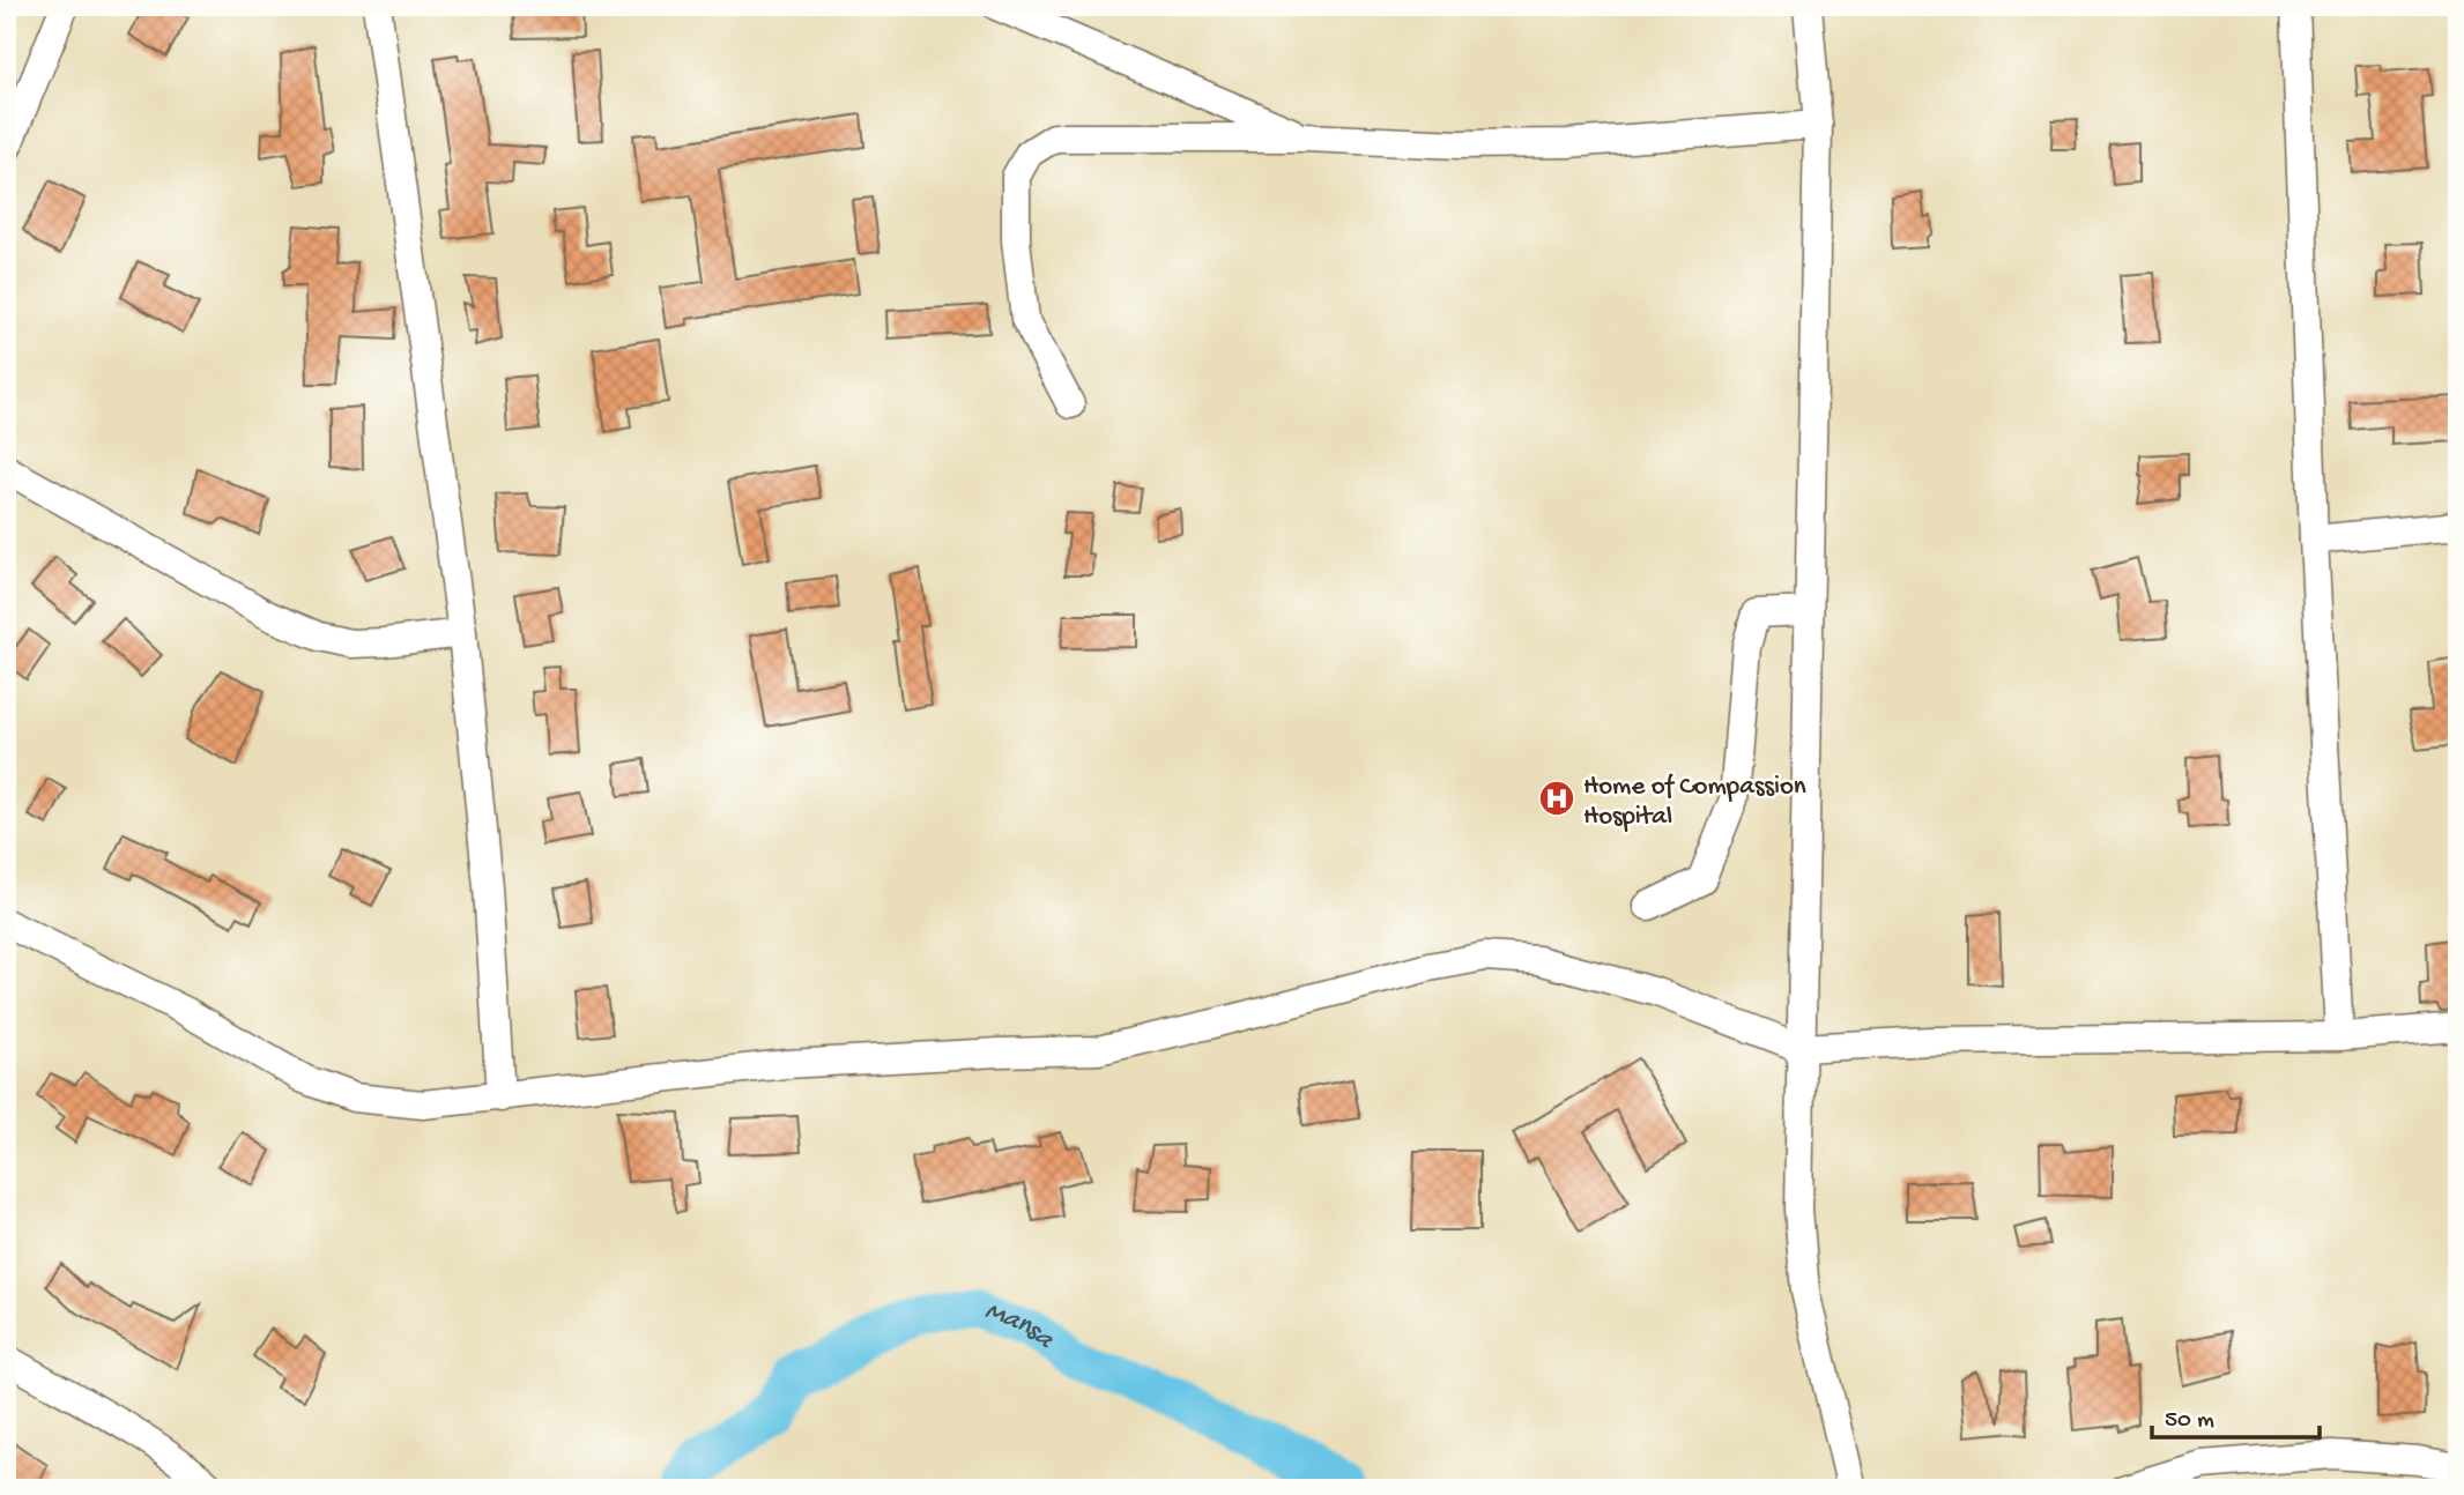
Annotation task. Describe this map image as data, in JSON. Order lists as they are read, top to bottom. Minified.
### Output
{"water":["Mansa"],"places":{"hospital":["Home of Compassion Hospital"]},"scale_bar":"50 m"}
